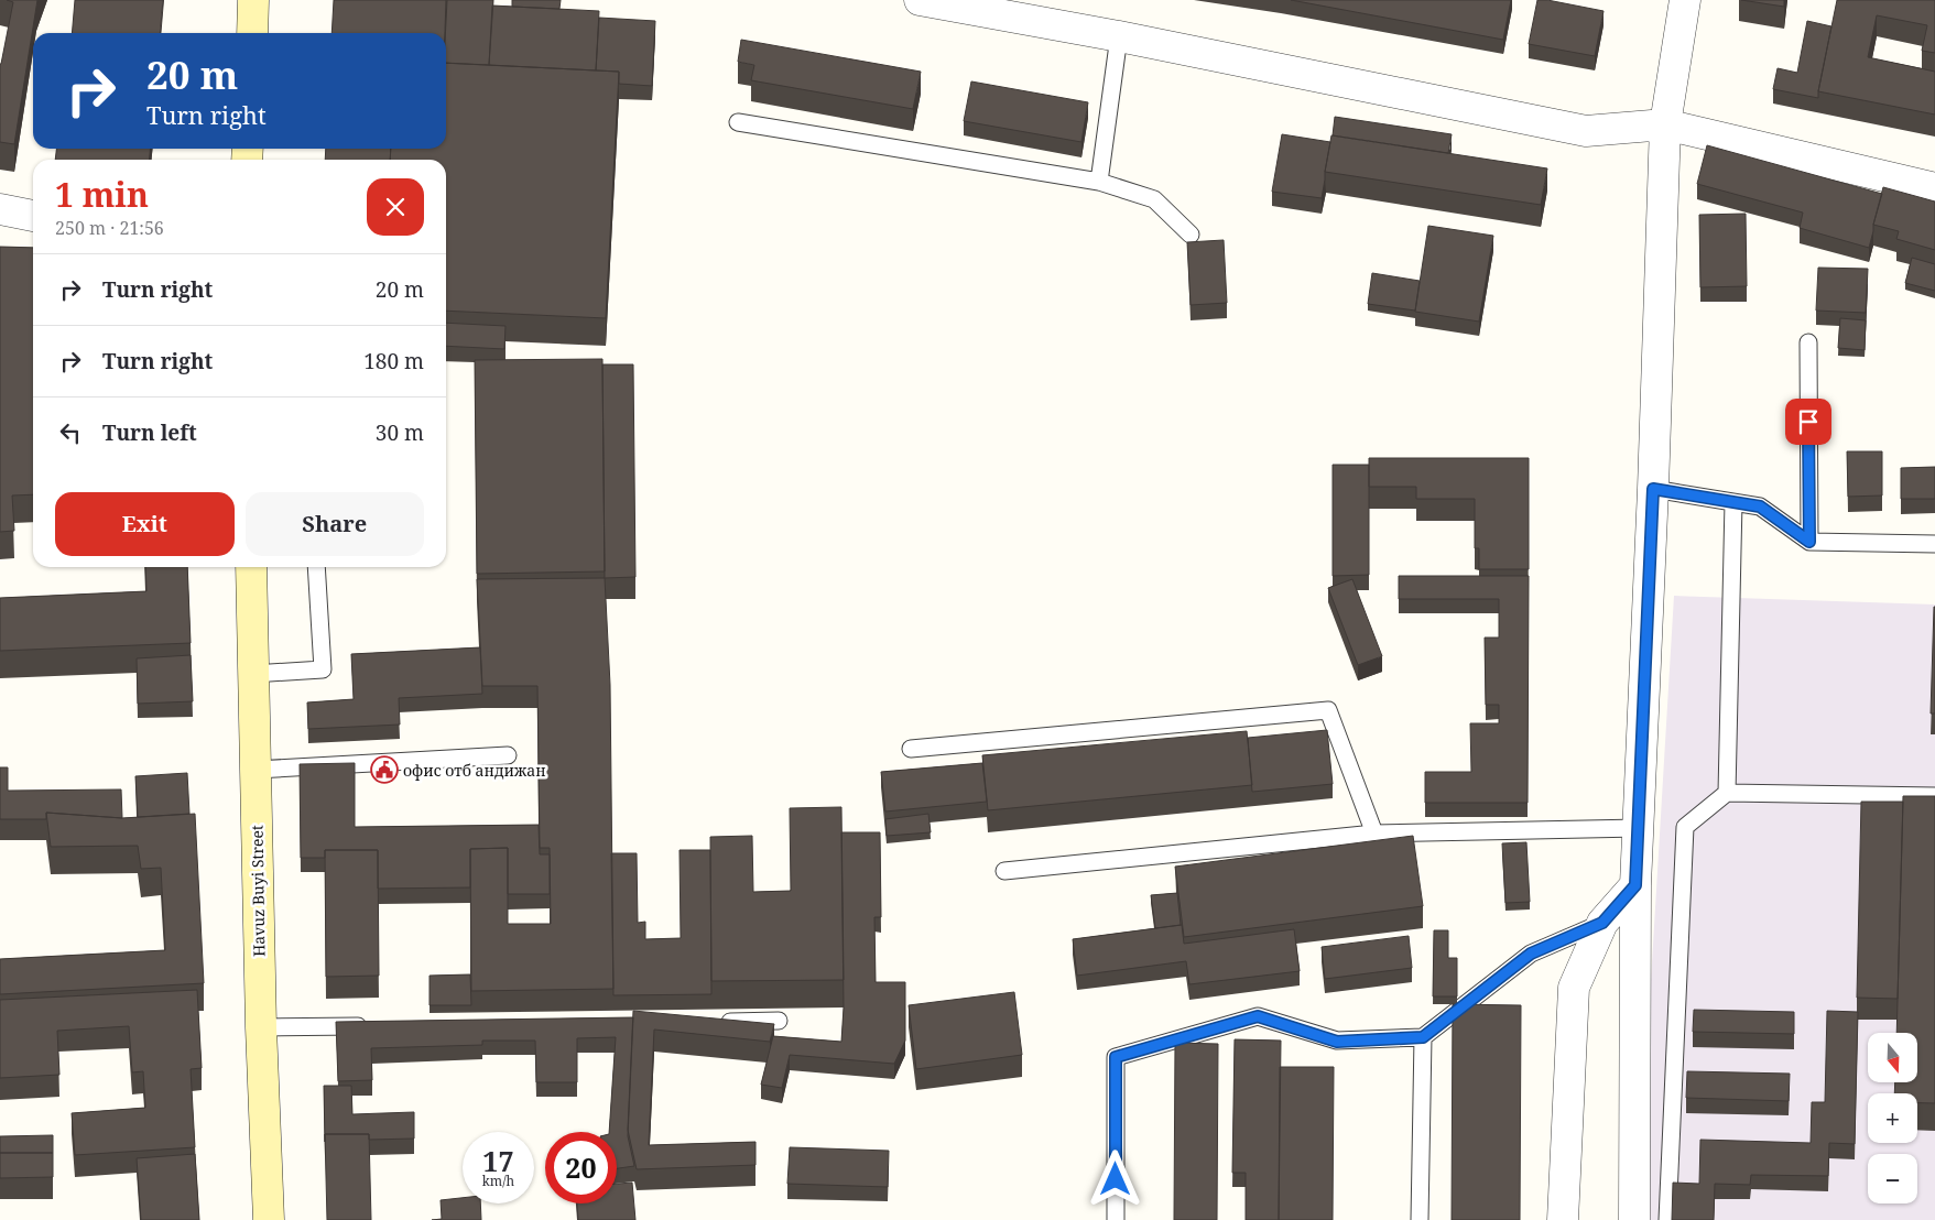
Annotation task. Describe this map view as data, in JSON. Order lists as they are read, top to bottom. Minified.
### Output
{"streets":{"main road":["Havuz Buyi Street"]},"places":{"public building":["офис отб андижан"]},"north":"bottom","page":{"turn":["20 m","Turn right"],"heading":["1 min","250 m · 21:56"],"list":[{"name":"Turn right","value":"20 m"},{"name":"Turn right","value":"180 m"},{"name":"Turn left","value":"30 m"}],"buttons":["Exit","Share"],"map_buttons":["+","−"],"speed":"17 km/h","limit":"20"}}
